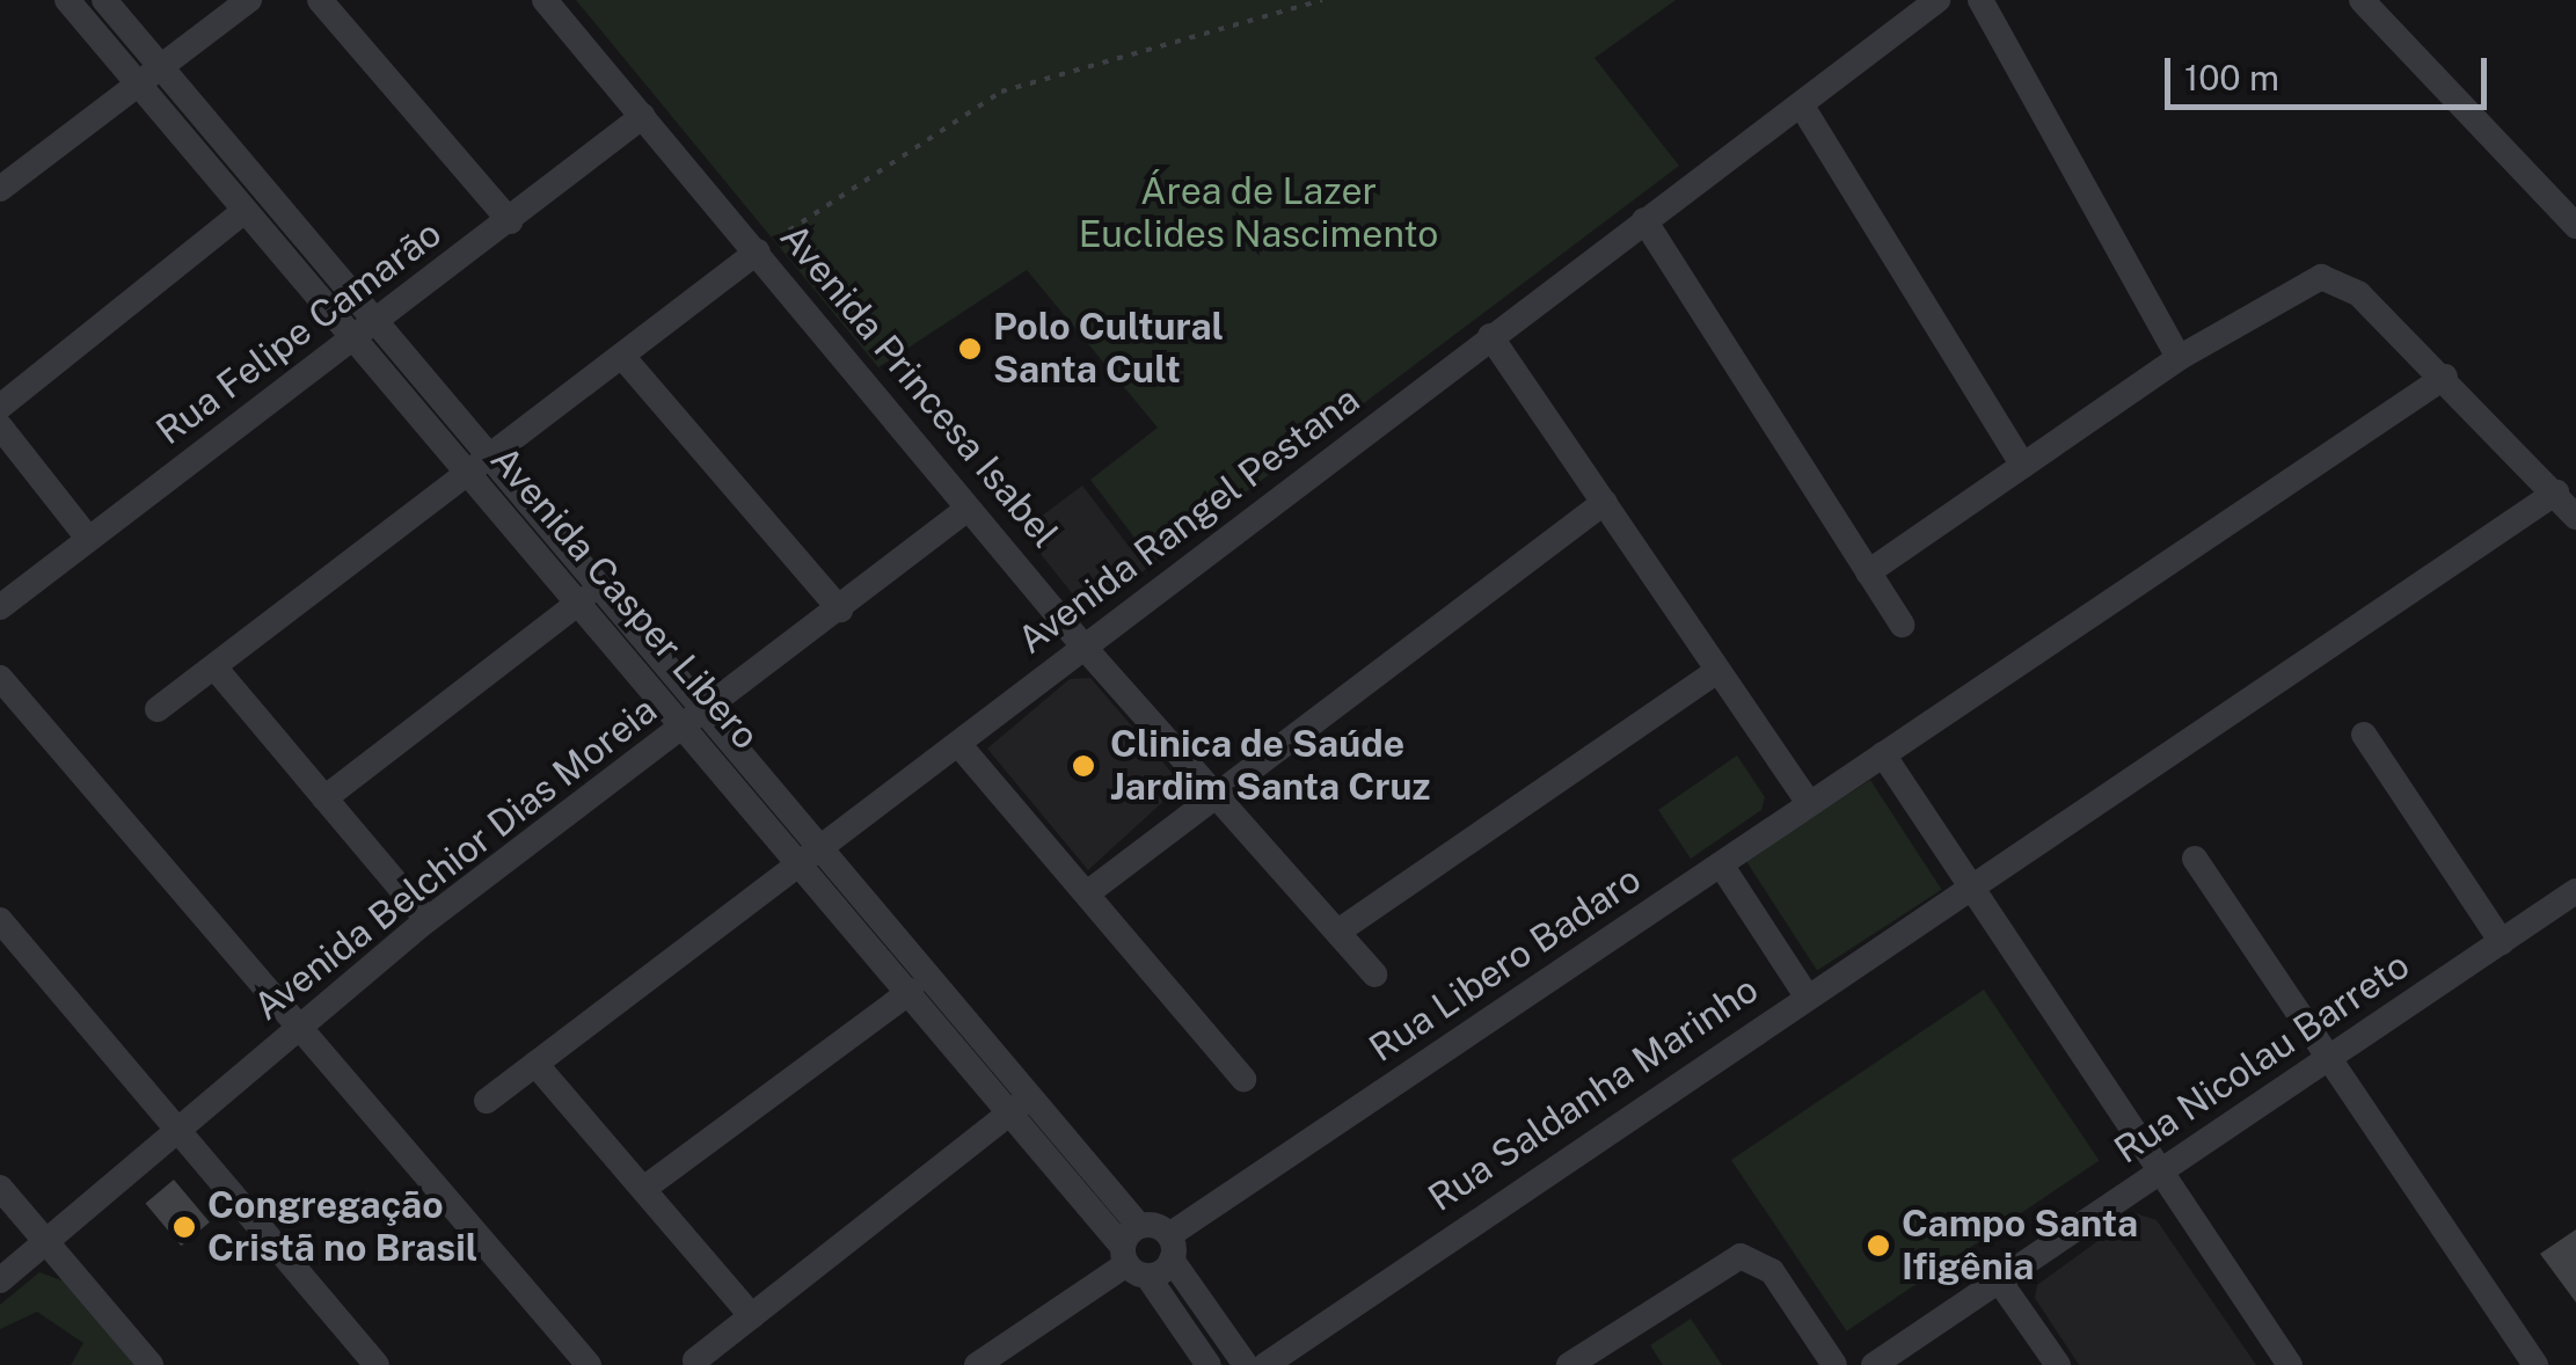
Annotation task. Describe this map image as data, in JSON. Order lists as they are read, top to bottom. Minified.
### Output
{"streets":{"street":["Rua Felipe Camarão","Avenida Princesa Isabel","Avenida Rangel Pestana","Avenida Casper Libero","Avenida Belchior Dias Moreia","Rua Libero Badaro","Rua Nicolau Barreto","Rua Saldanha Marinho"]},"crossings":[["Rua Felipe Camarão","Avenida Princesa Isabel"],["Rua Felipe Camarão","Avenida Casper Libero"],["Avenida Princesa Isabel","Avenida Rangel Pestana"],["Avenida Princesa Isabel","Avenida Belchior Dias Moreia"],["Avenida Rangel Pestana","Avenida Casper Libero"],["Avenida Casper Libero","Avenida Belchior Dias Moreia"],["Avenida Casper Libero","Rua Libero Badaro"]],"parks":["Área de Lazer Euclides Nascimento"],"places":["Polo Cultural Santa Cult","Clinica de Saúde Jardim Santa Cruz","Congregação Cristã no Brasil","Campo Santa Ifigênia"],"scale_bar":"100 m"}
